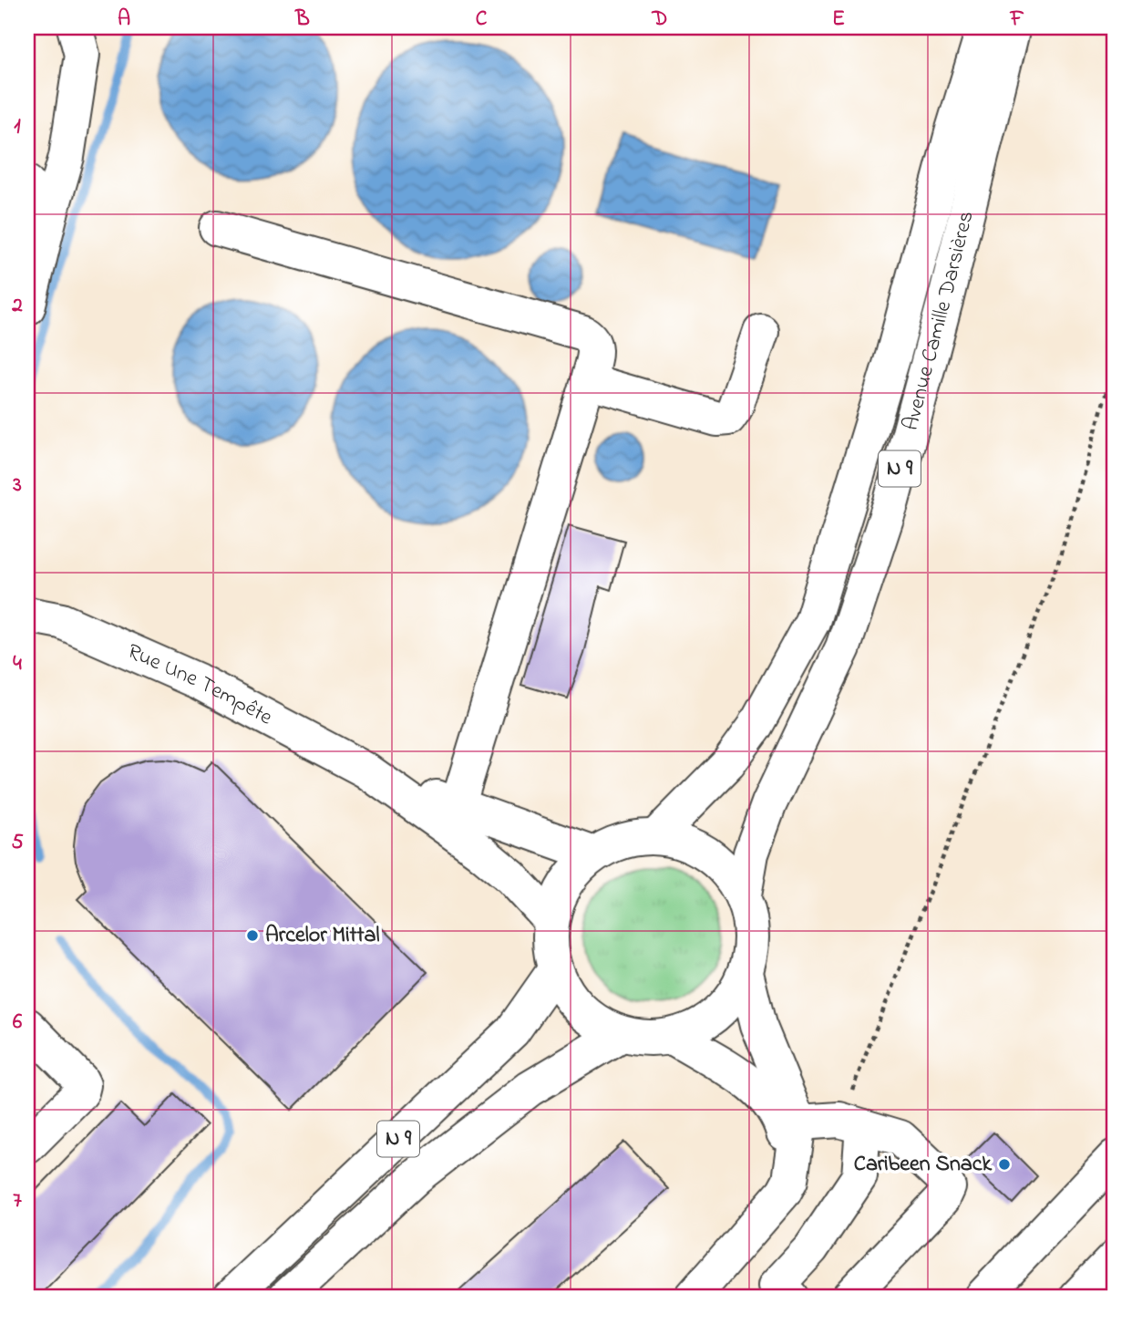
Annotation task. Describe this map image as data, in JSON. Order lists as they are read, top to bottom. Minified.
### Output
{"streets":{"main road":["Avenue Camille Darsières","N 9","Rue Une Tempête"]},"crossings":[["Avenue Camille Darsières","N 9"],["Avenue Camille Darsières","Rue Une Tempête"],["N 9","Rue Une Tempête"]],"places":["Arcelor Mittal","Caribeen Snack"],"grid":{"columns":["A","B","C","D","E","F"],"rows":["1","2","3","4","5","6","7"]}}
